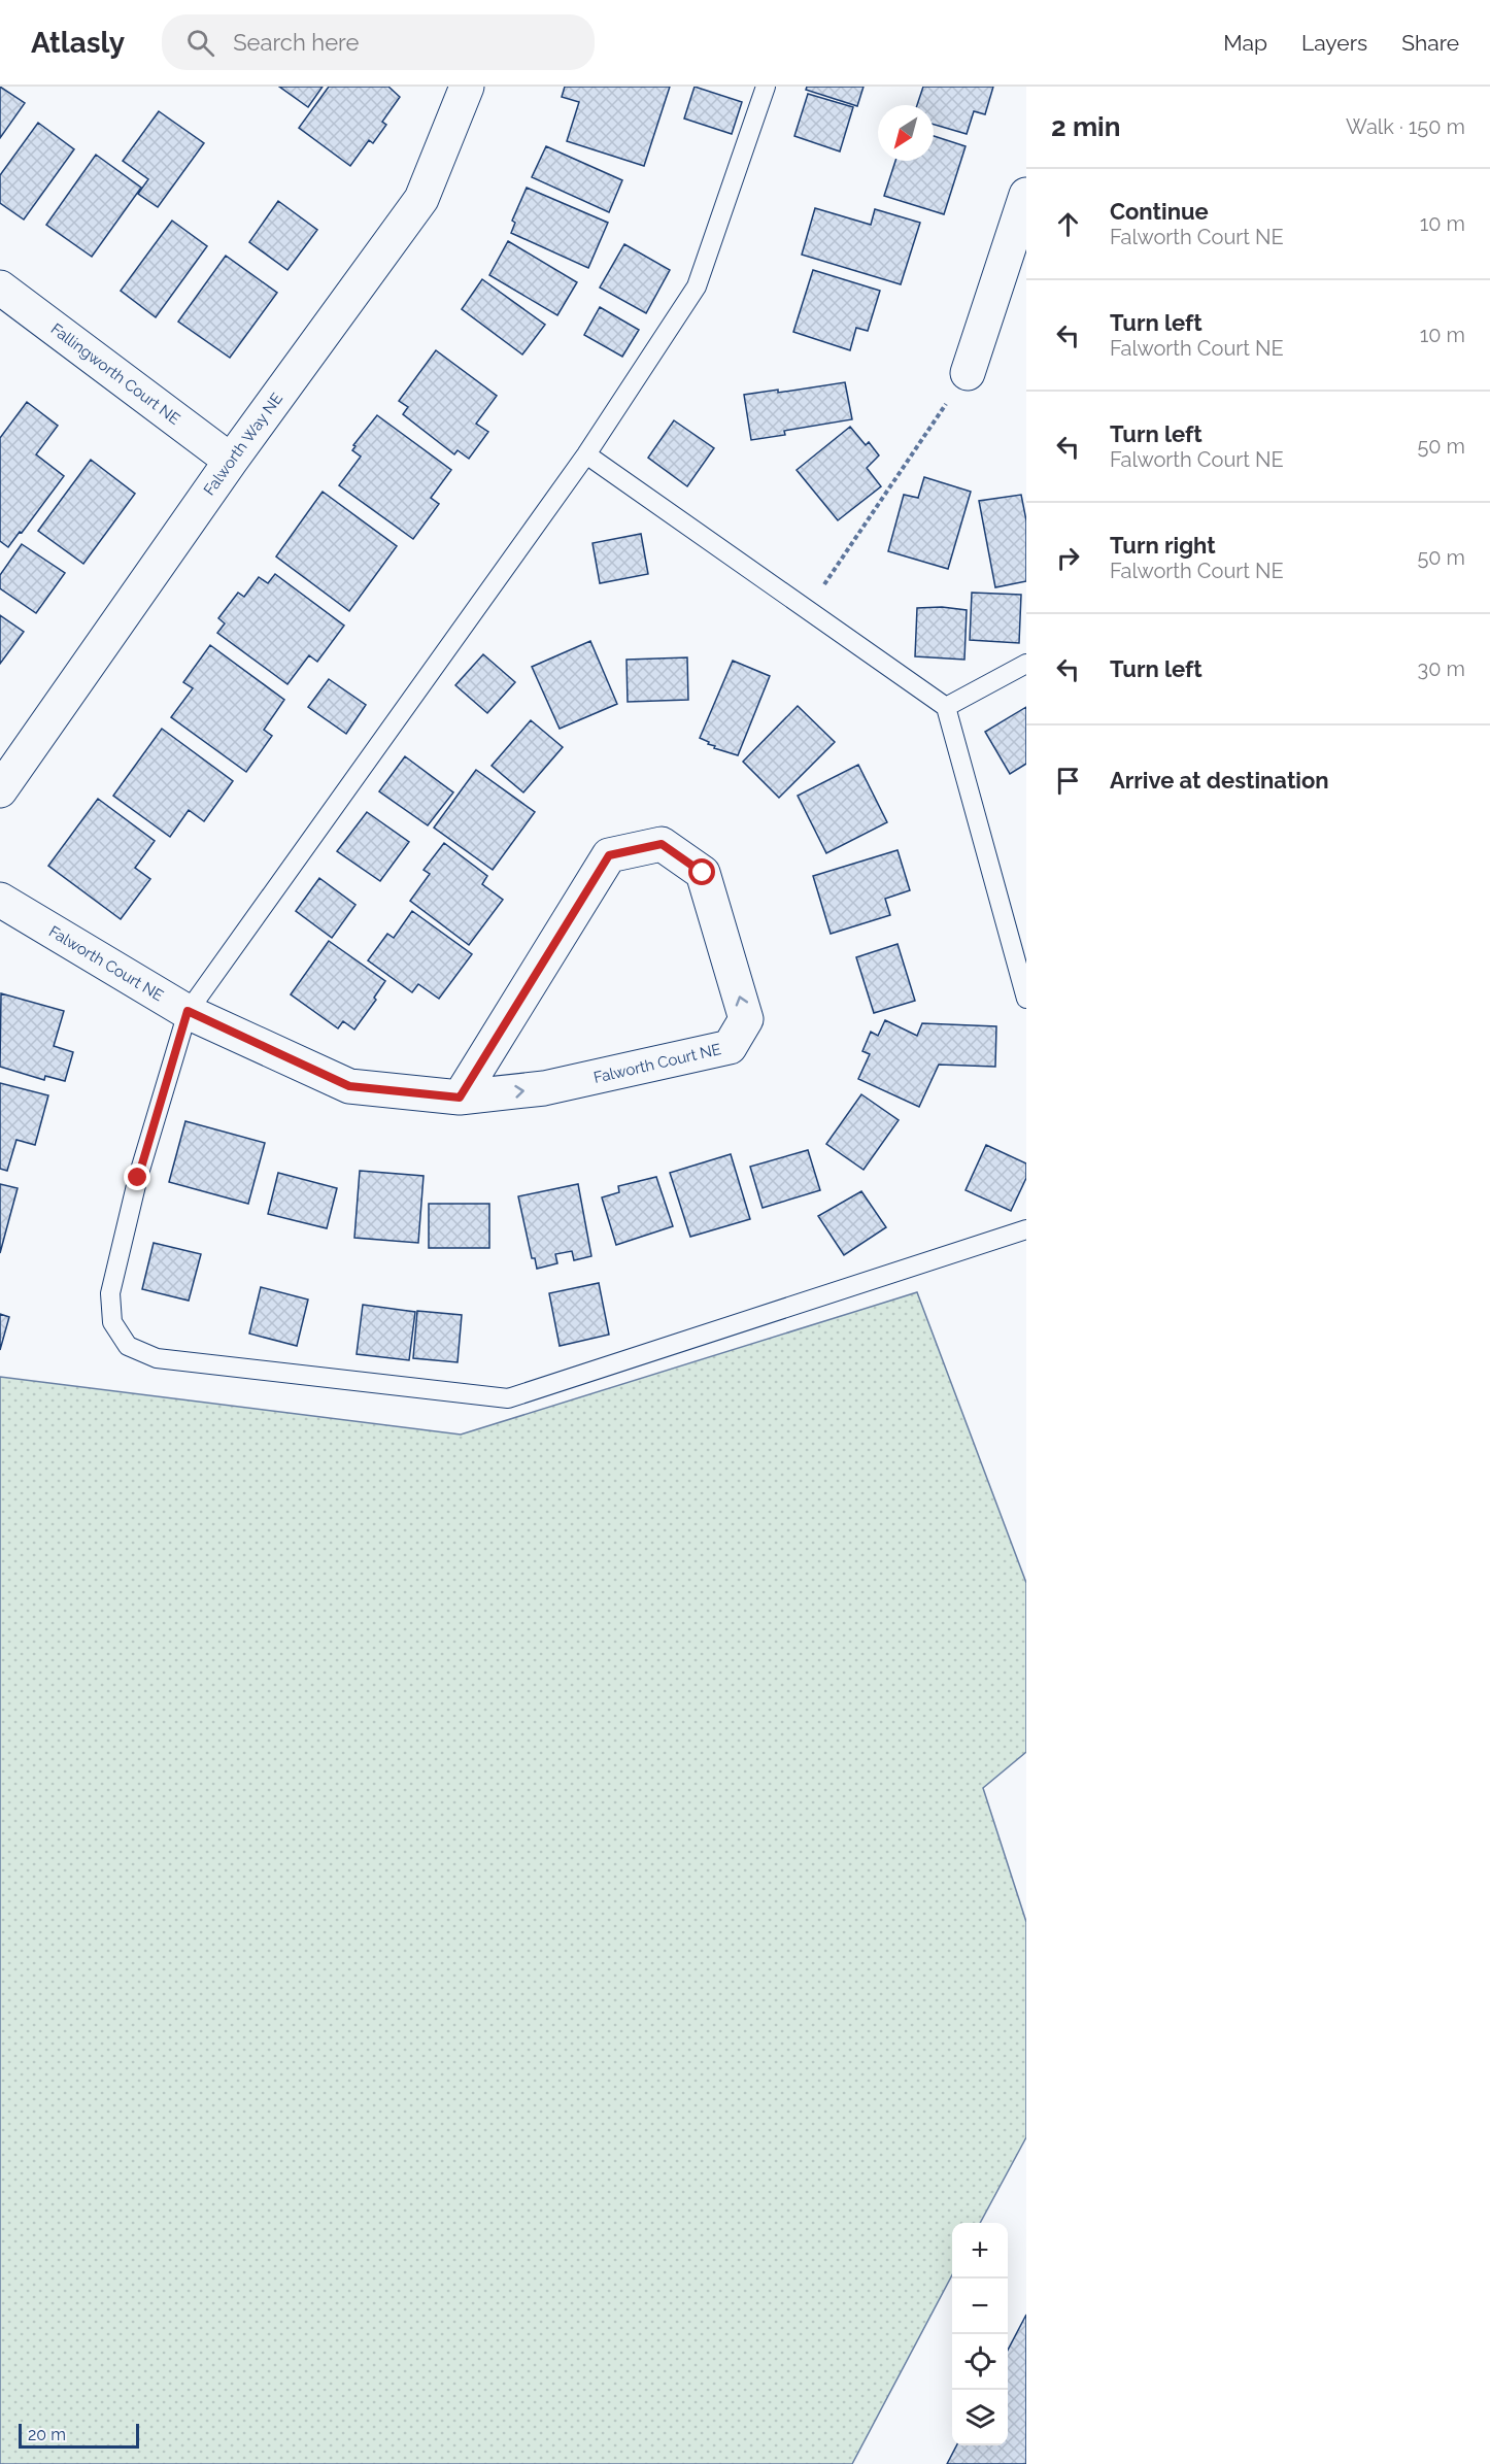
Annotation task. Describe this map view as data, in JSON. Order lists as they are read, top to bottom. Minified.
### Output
{"streets":{"street":["Fallingworth Court NE","Falworth Way NE","Falworth Court NE"]},"crossings":[["Fallingworth Court NE","Falworth Way NE"]],"scale_bar":"20 m","north":"bottom left","page":{"header":"Atlasly","search":"Search here","nav":["Map","Layers","Share"],"heading":["2 min","Walk · 150 m"],"list":[["Continue","Falworth Court NE","10 m"],["Turn left","Falworth Court NE","10 m"],["Turn left","Falworth Court NE","50 m"],["Turn right","Falworth Court NE","50 m"],["Turn left","30 m"],"Arrive at destination"],"map_buttons":["+","−"],"scale":"20 m"}}
